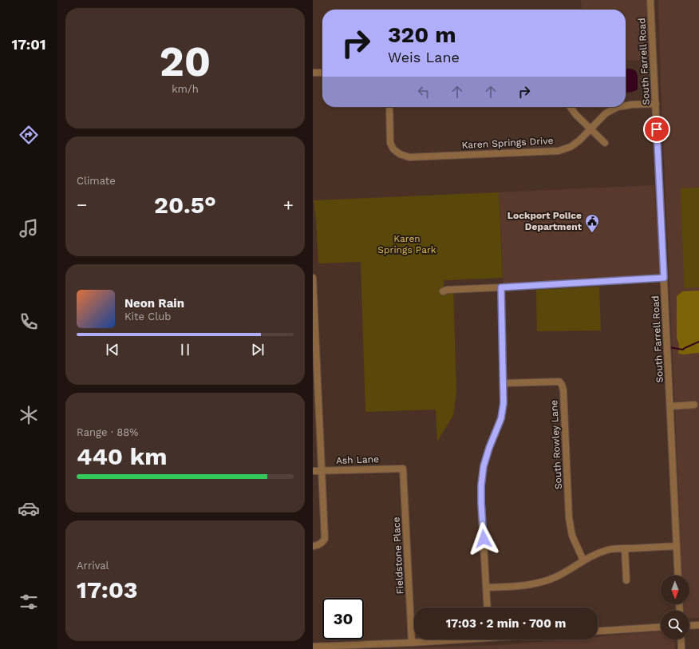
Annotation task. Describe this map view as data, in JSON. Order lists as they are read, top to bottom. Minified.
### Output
{"streets":{"street":["South Farrell Road","Karen Springs Drive","South Rowley Lane","Ash Lane","Fieldstone Place"]},"crossings":[["South Farrell Road","Karen Springs Drive"],["Ash Lane","Fieldstone Place"]],"parks":["Karen Springs Park"],"places":{"public building":["Lockport Police Department"]},"north":"bottom","page":{"tabs":"17:01","tile":[["20","km/h"],"Climate",["Range · 88%","440 km"],["Arrival","17:03"]],"turn":["320 m","Weis Lane"],"heat":["−","20.5°","+"],"song":["Neon Rain","Kite Club"],"limit":"30","trip":"17:03 · 2 min · 700 m"}}
